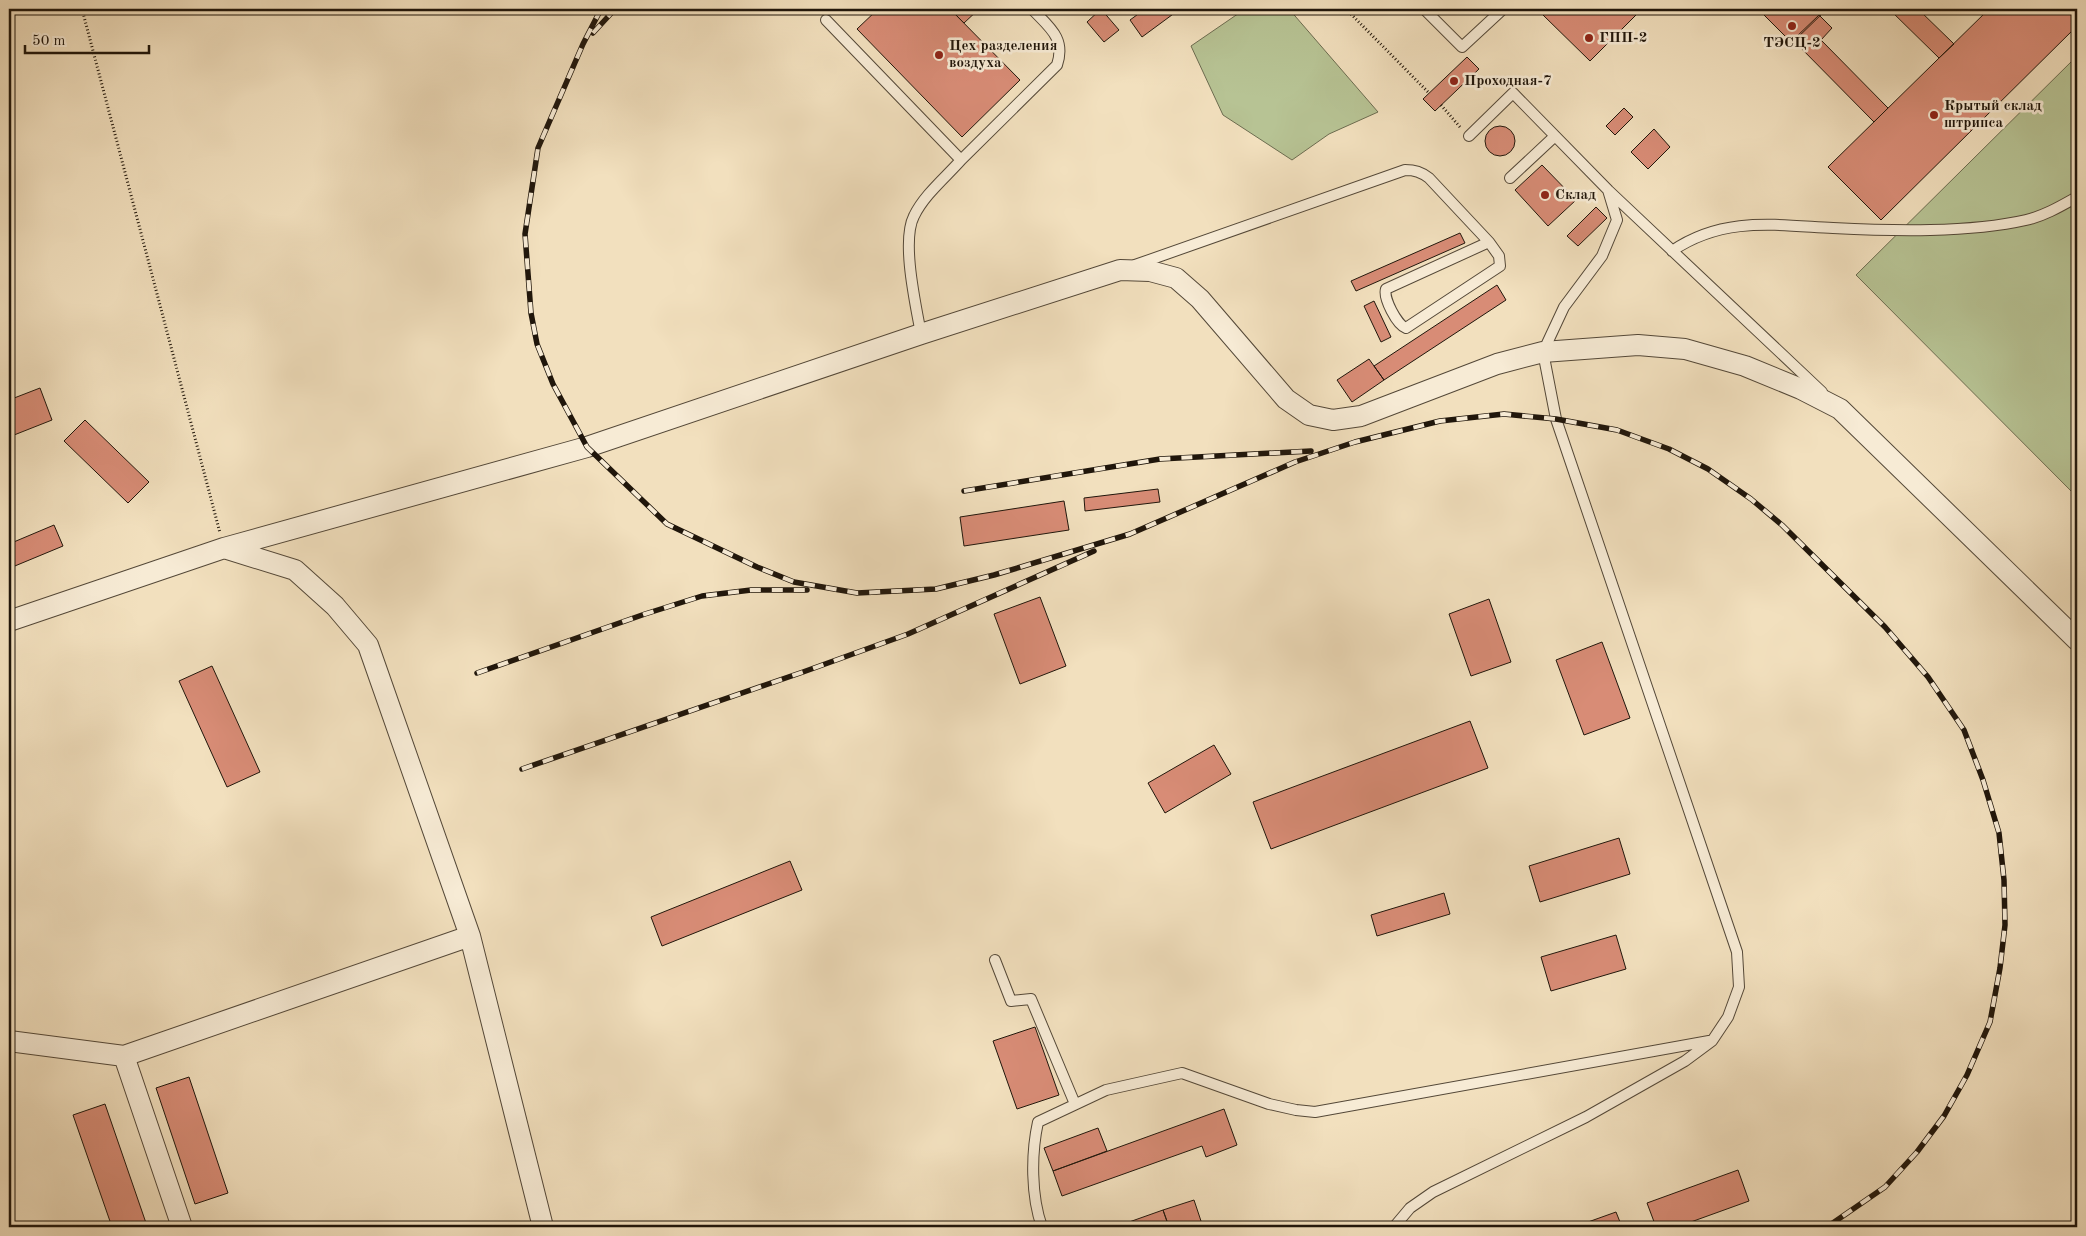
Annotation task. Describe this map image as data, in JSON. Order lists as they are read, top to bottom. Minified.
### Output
{"places":["ТЭСЦ-2","ГПП-2","Цех разделения воздуха","Проходная-7","Крытый склад штрипса","Склад"],"scale_bar":"50 m"}
